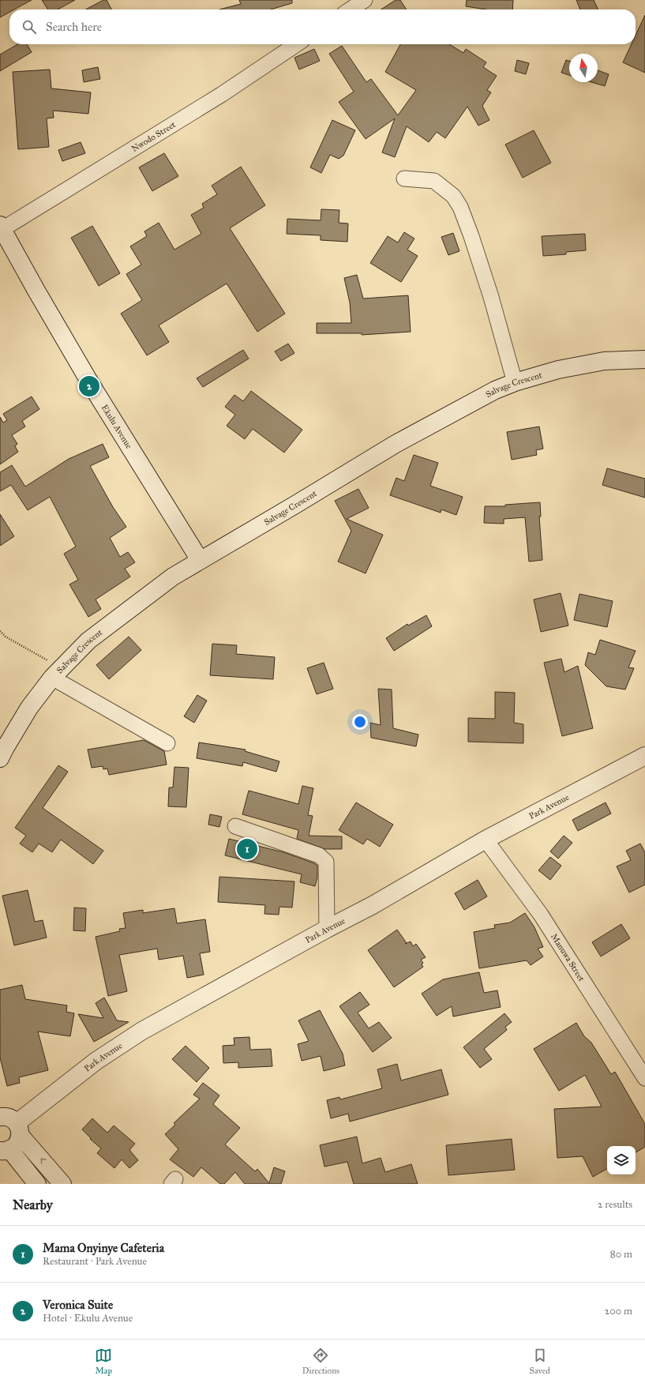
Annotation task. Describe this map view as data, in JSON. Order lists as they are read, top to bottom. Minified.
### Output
{"streets":{"main road":["Salvage Crescent","Ekulu Avenue","Park Avenue"],"street":["Nwodo Street","Manuwa Street"]},"crossings":[["Nwodo Street","Ekulu Avenue"],["Salvage Crescent","Ekulu Avenue"],["Park Avenue","Manuwa Street"]],"north":"top","page":{"search":"Search here","pins":["2","1"],"heading":["Nearby","2 results"],"list":[{"mark":"1","name":"Mama Onyinye Cafeteria","note":"Restaurant · Park Avenue","value":"80 m"},{"mark":"2","name":"Veronica Suite","note":"Hotel · Ekulu Avenue","value":"200 m"}],"nav":["Map","Directions","Saved"]}}
